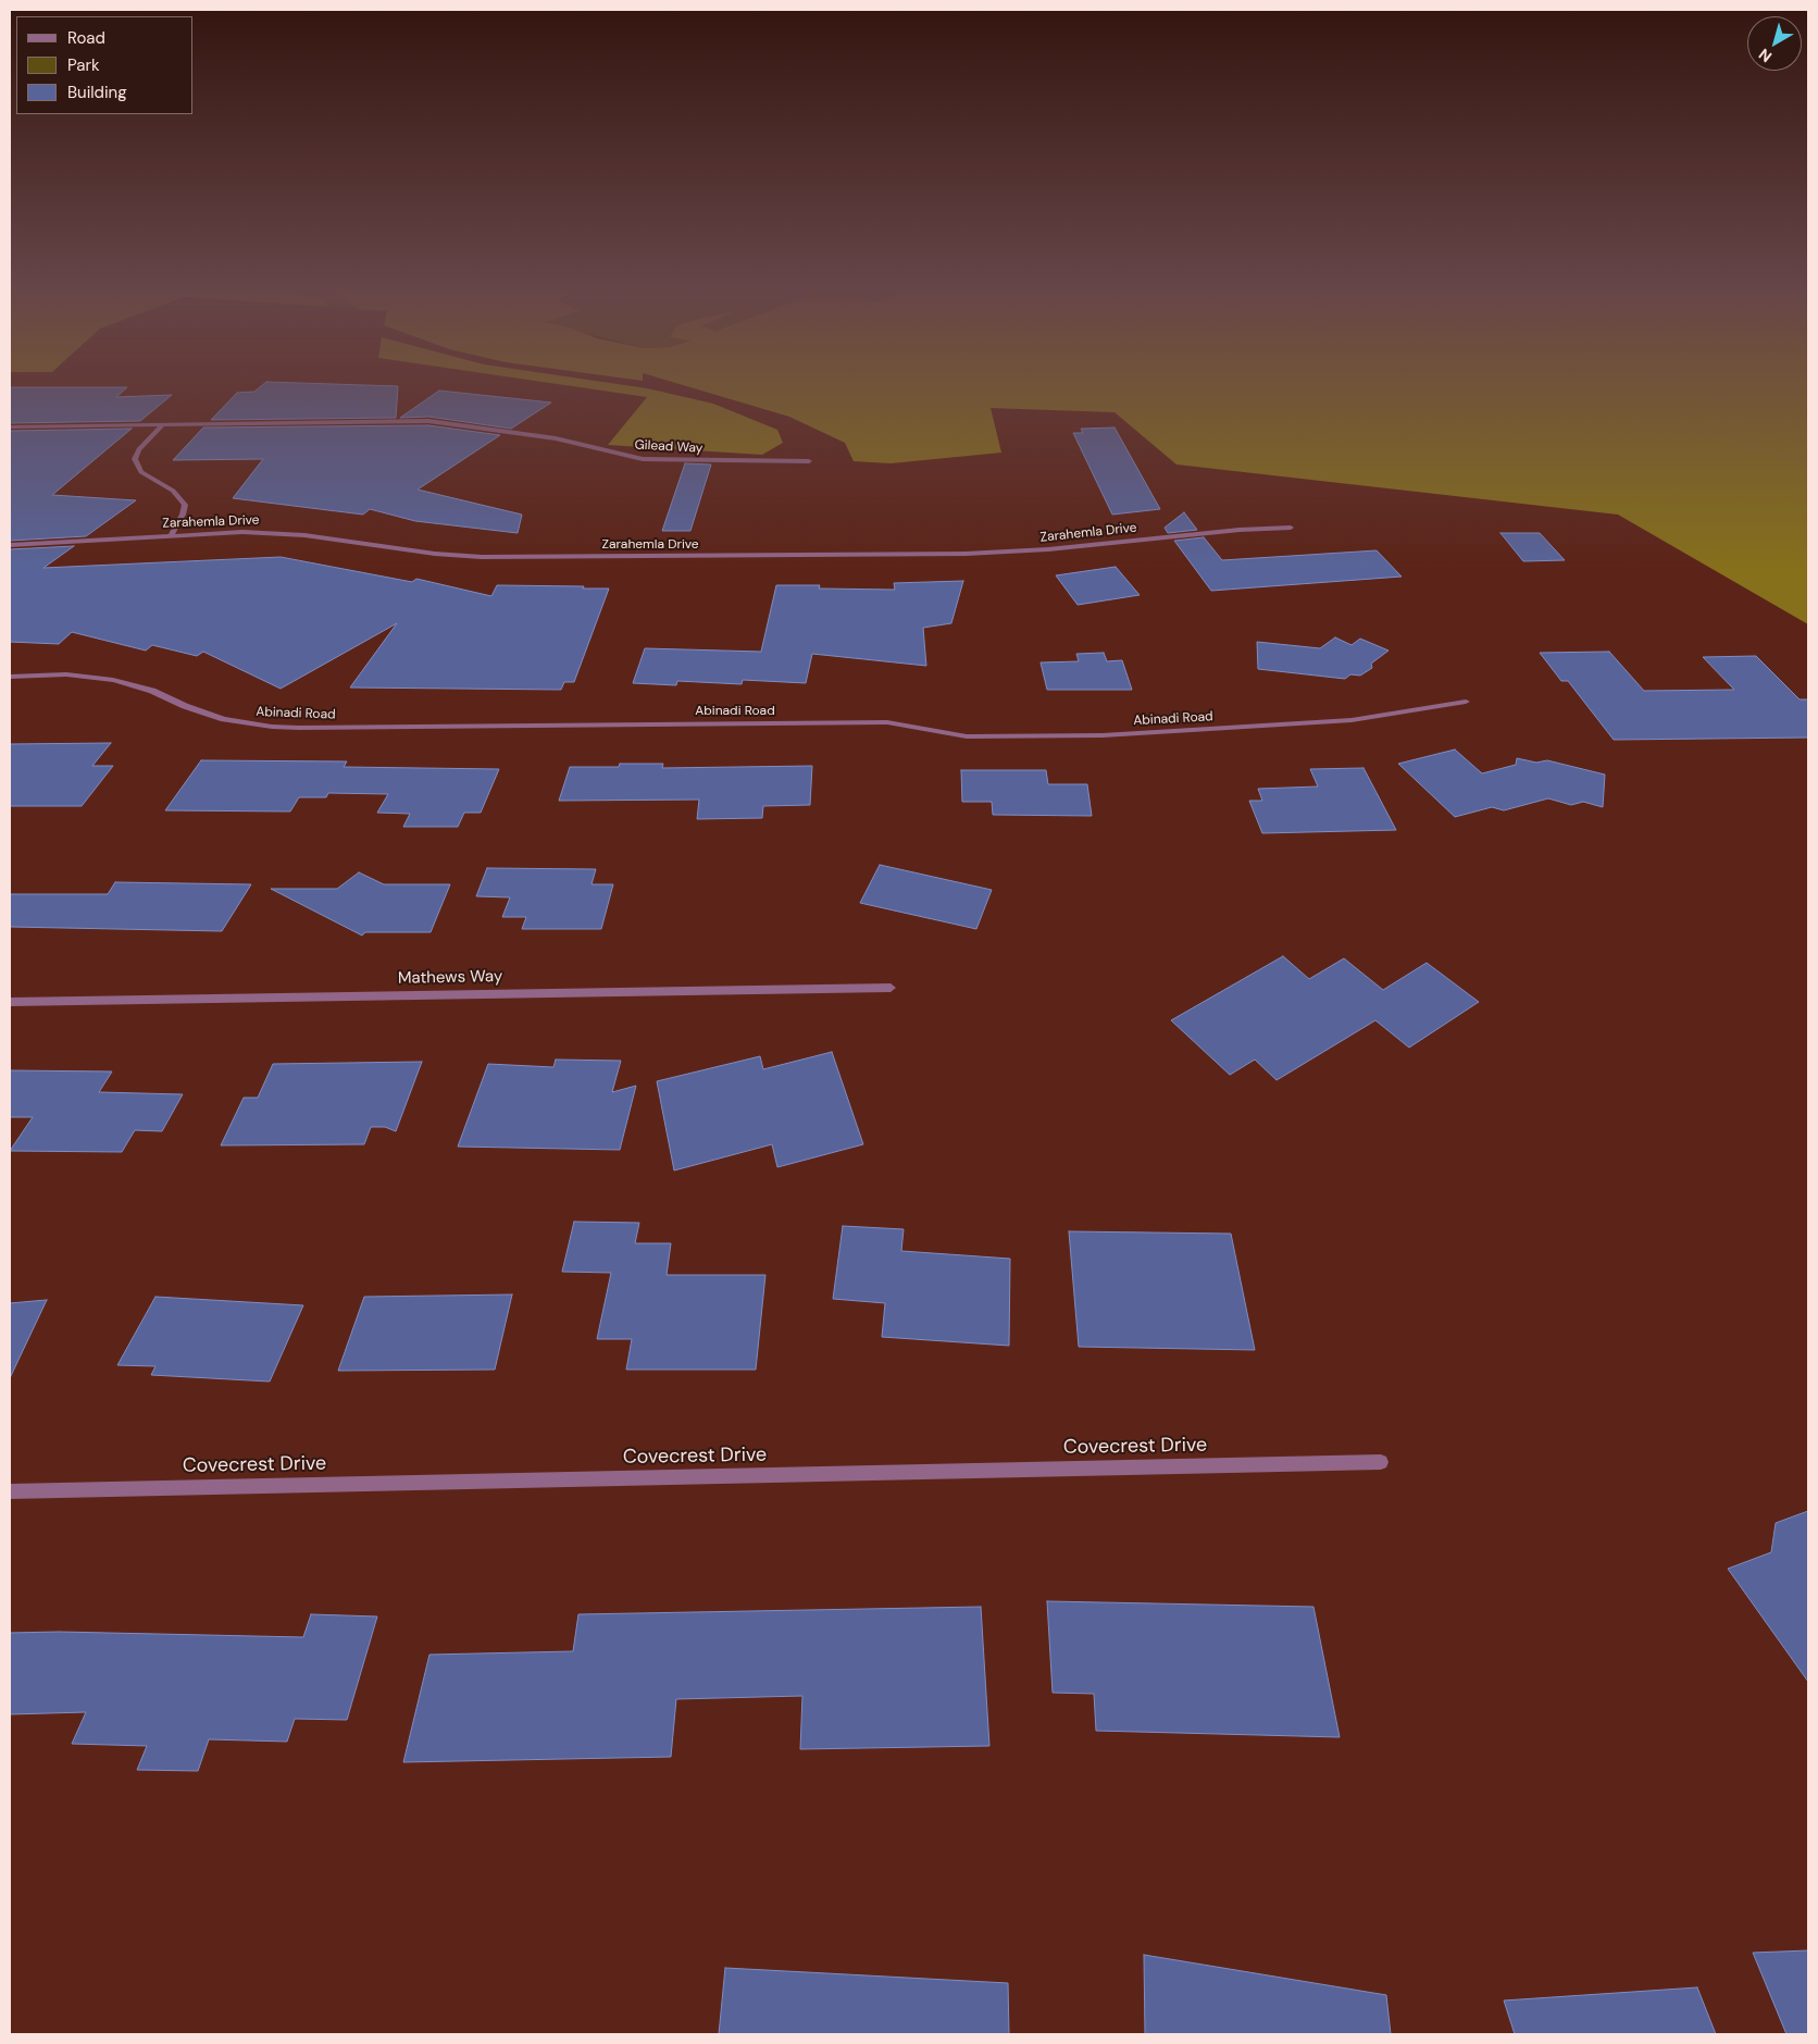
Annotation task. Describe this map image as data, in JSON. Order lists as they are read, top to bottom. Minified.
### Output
{"streets":{"street":["Gilead Way","Zarahemla Drive","Abinadi Road","Mathews Way","Covecrest Drive"]},"legend":["Road","Park","Building"],"north":"bottom left"}
